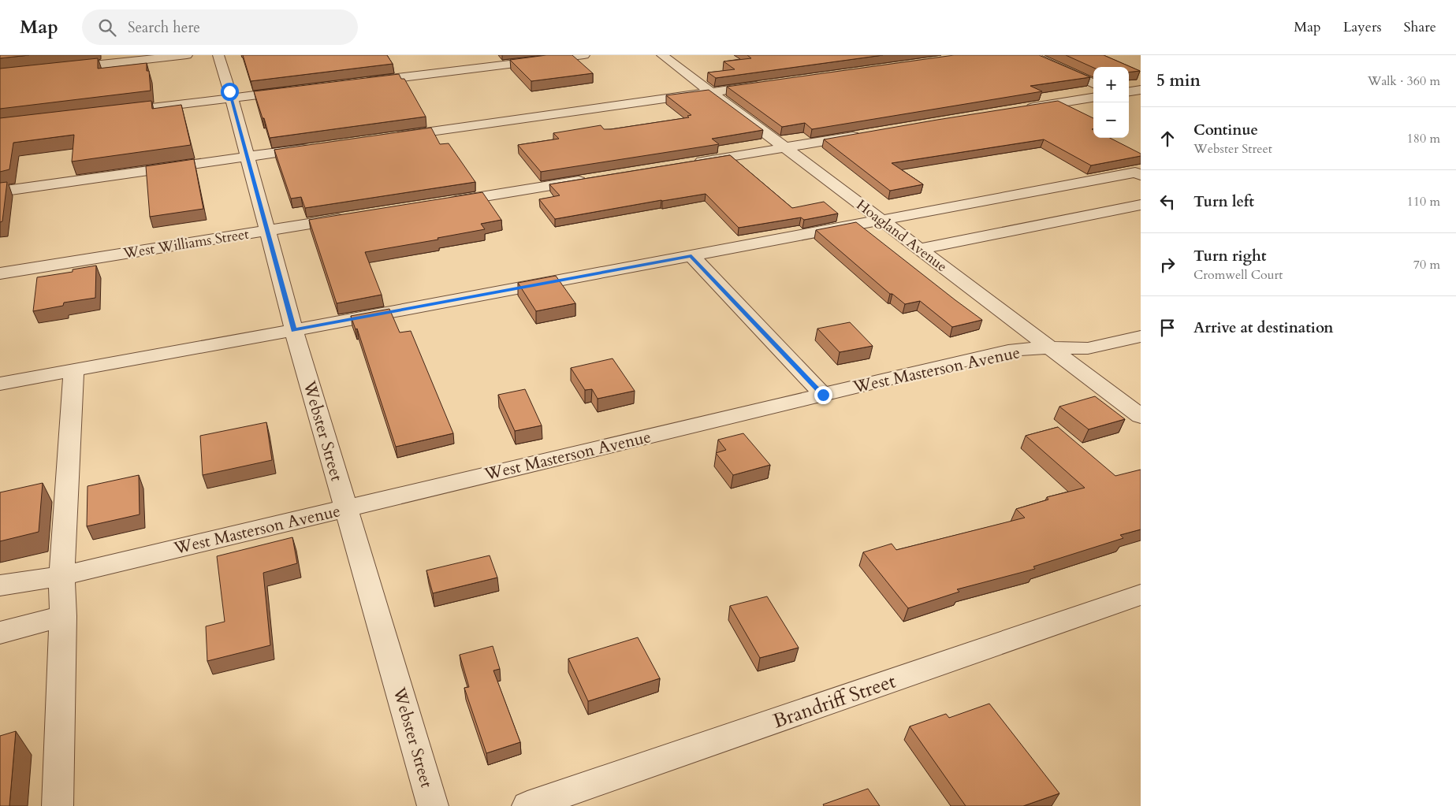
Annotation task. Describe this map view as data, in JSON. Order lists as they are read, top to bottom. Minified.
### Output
{"streets":{"street":["Hoagland Avenue","West Williams Street","West Masterson Avenue","Webster Street","Brandriff Street"]},"crossings":[["Hoagland Avenue","West Masterson Avenue"],["West Williams Street","Webster Street"],["West Masterson Avenue","Webster Street"]],"page":{"header":"Map","search":"Search here","nav":["Map","Layers","Share"],"heading":["5 min","Walk · 360 m"],"map_buttons":["+","−"],"list":[["Continue","Webster Street","180 m"],["Turn left","110 m"],["Turn right","Cromwell Court","70 m"],"Arrive at destination"]}}
